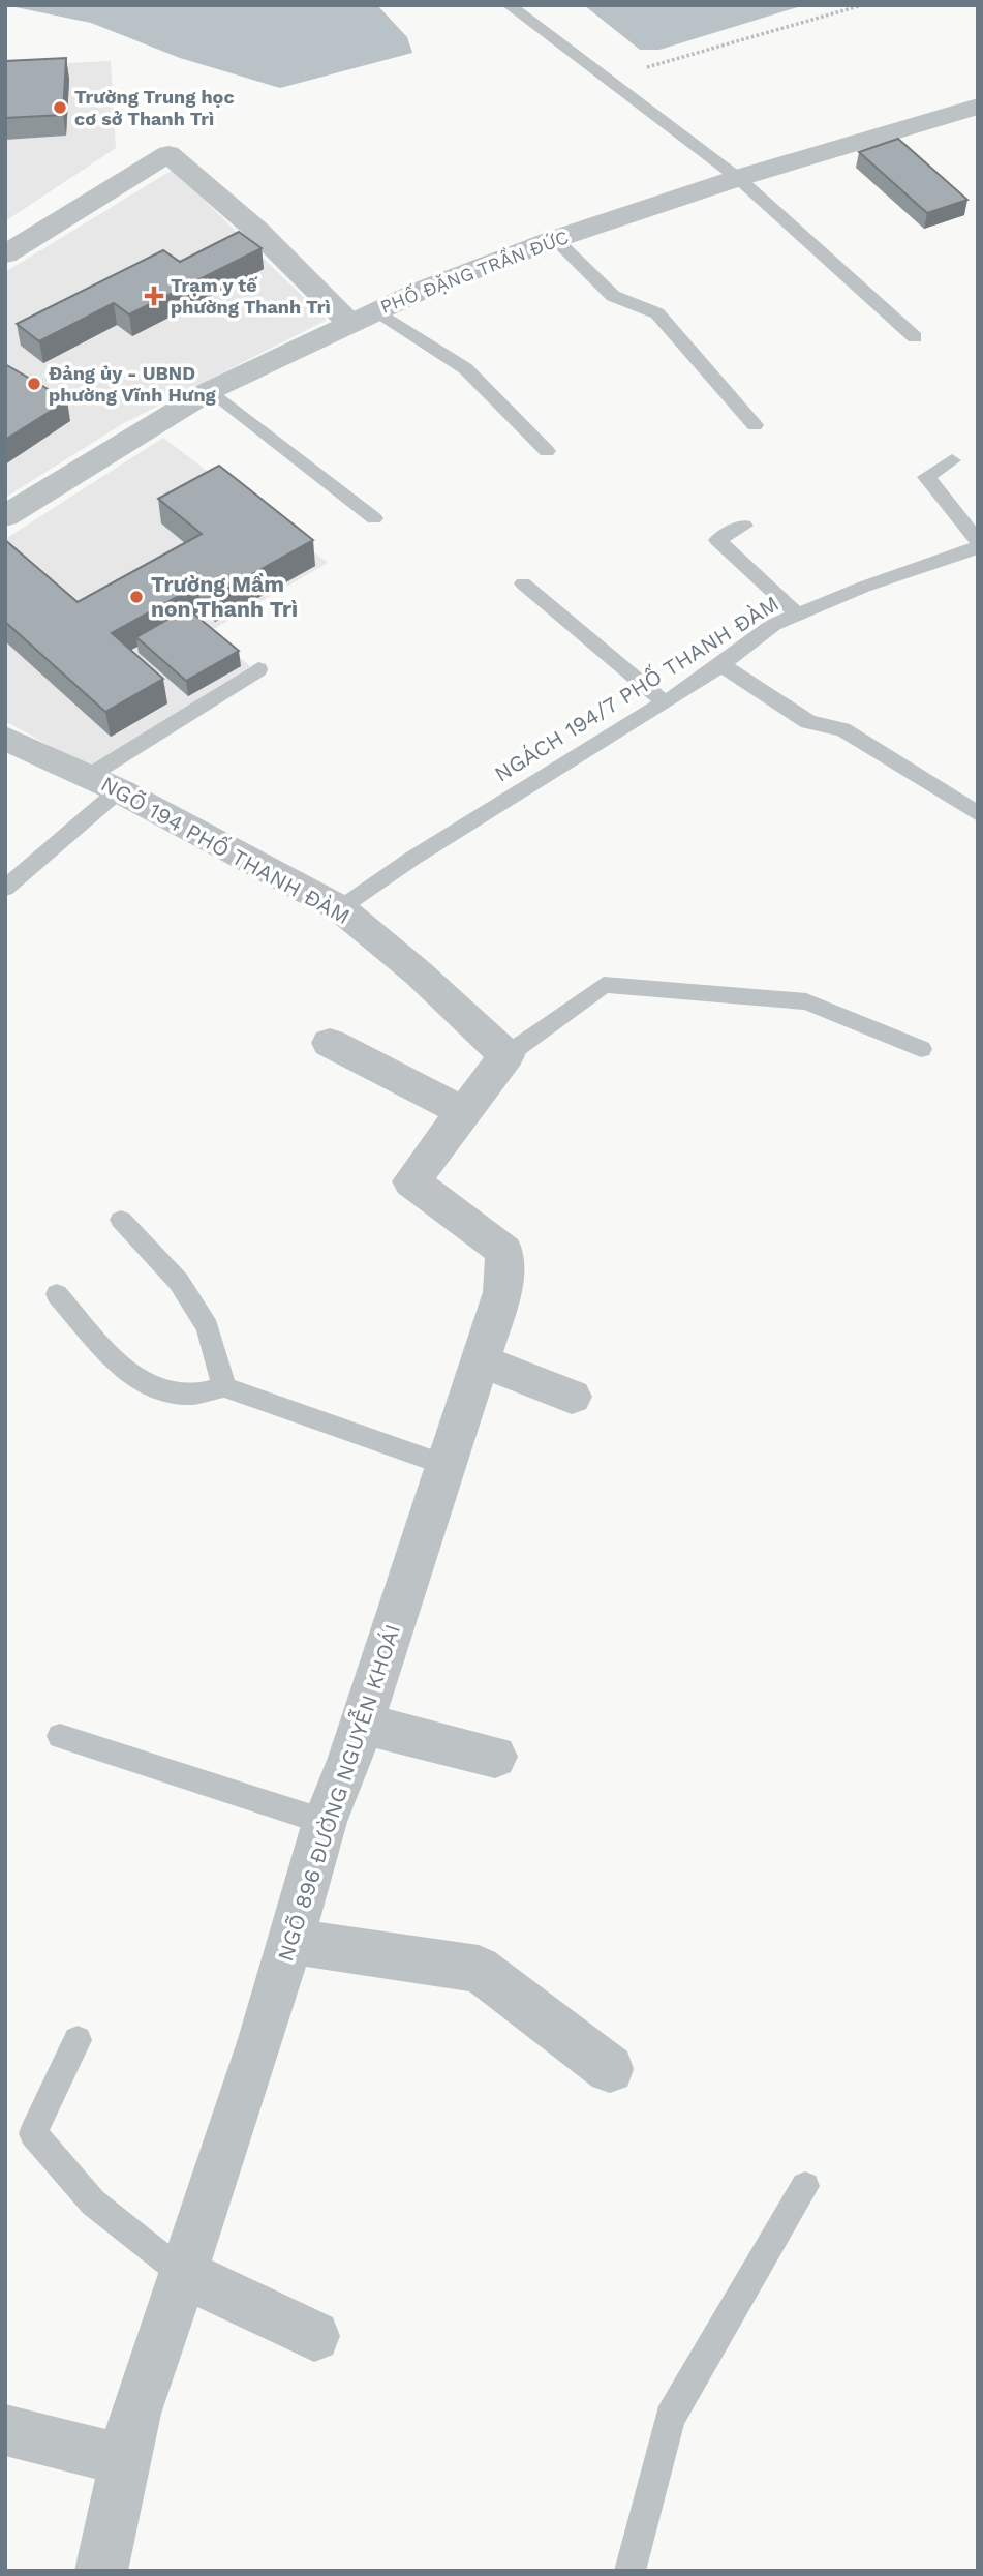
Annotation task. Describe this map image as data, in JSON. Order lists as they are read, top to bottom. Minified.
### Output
{"streets":{"street":["PHỐ ĐẶNG TRẦN ĐỨC","NGÕ 194 PHỐ THANH ĐÀM","NGÕ 896 ĐƯỜNG NGUYỄN KHOÁI"],"lane":["NGÁCH 194/7 PHỐ THANH ĐÀM"]},"crossings":[["NGÁCH 194/7 PHỐ THANH ĐÀM","NGÕ 194 PHỐ THANH ĐÀM"]],"places":{"other":["Trường Trung học cơ sở Thanh Trì","Đảng ủy - UBND phường Vĩnh Hưng","Trường Mầm non Thanh Trì"],"health":["Trạm y tế phường Thanh Trì"]}}
